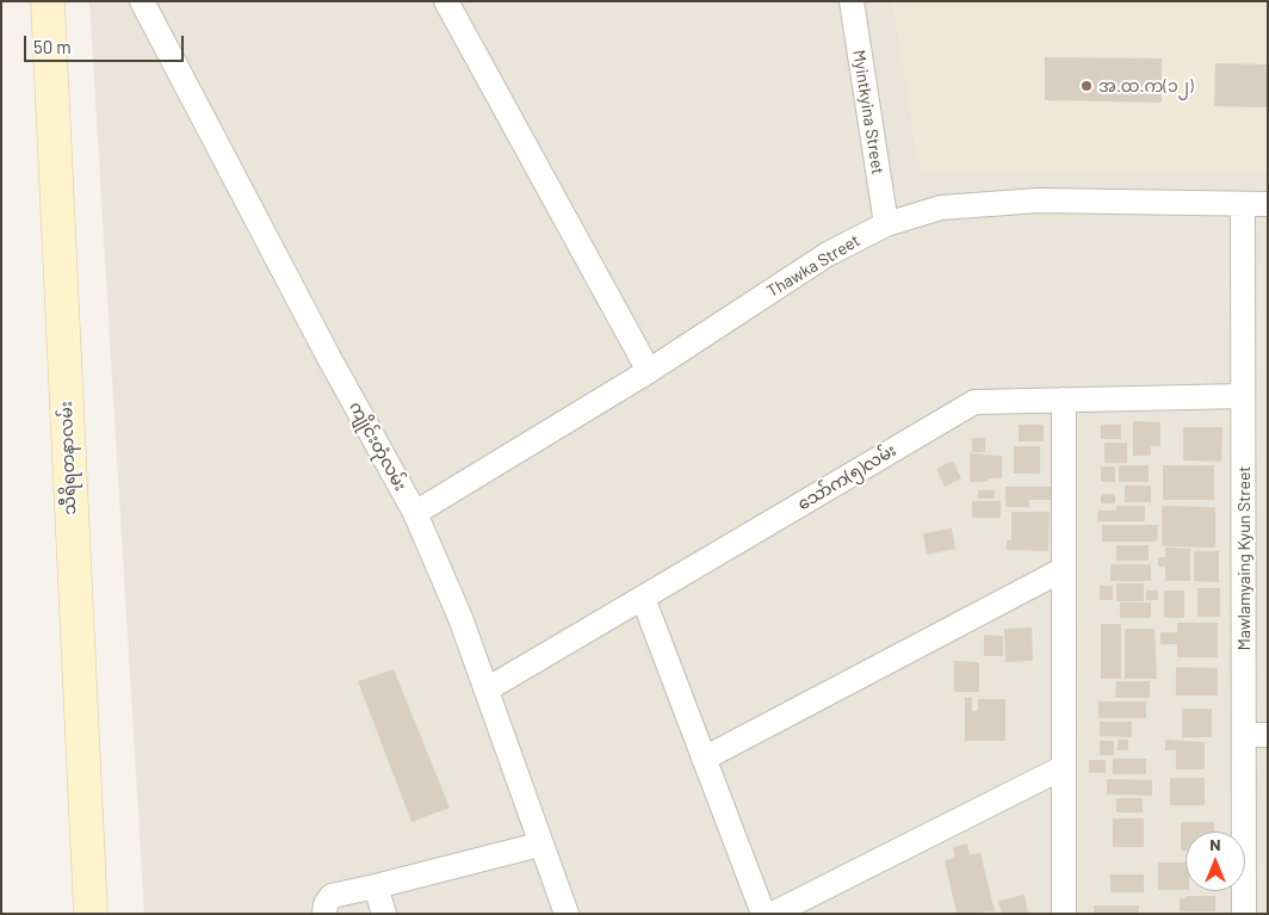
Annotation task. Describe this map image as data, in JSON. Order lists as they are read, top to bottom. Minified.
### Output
{"streets":{"main road":["သီရိရတနာလမ်း"],"street":["Myintkyina Street","Thawka Street","ကျိုင်းတုံလမ်း","သော်က(၅)လမ်း","Mawlamyaing Kyun Street"]},"crossings":[["Myintkyina Street","Thawka Street"],["Thawka Street","ကျိုင်းတုံလမ်း"],["Thawka Street","Mawlamyaing Kyun Street"],["ကျိုင်းတုံလမ်း","သော်က(၅)လမ်း"],["သော်က(၅)လမ်း","Mawlamyaing Kyun Street"]],"places":["အ.ထ.က(၁၂)"],"scale_bar":"50 m","north":"top"}
